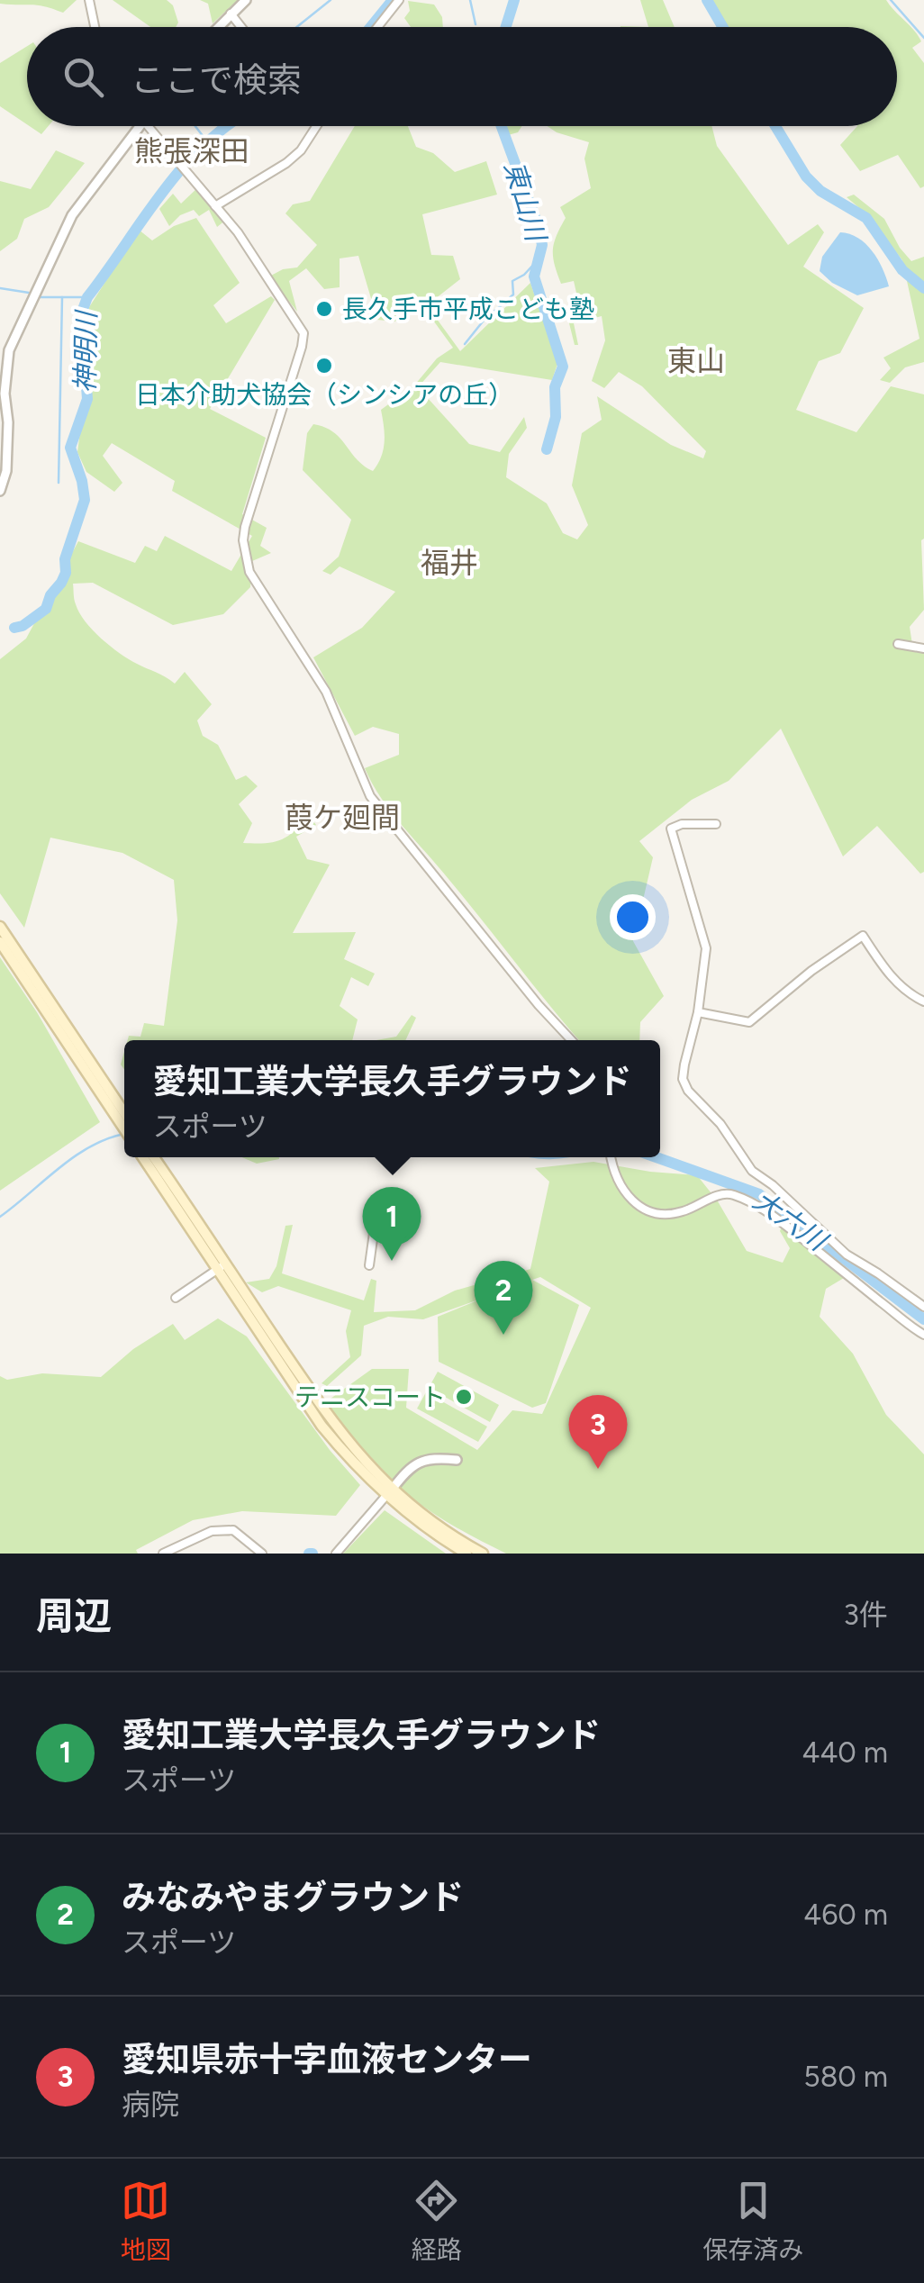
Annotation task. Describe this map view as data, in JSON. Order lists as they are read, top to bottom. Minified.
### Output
{"districts":["熊張深田","東山","福井","葭ケ廻間"],"water":["東山川","神明川","大六川"],"places":["長久手市平成こども塾","日本介助犬協会（シンシアの丘）","テニスコート"],"page":{"search":"ここで検索","popup":["愛知工業大学長久手グラウンド","スポーツ"],"pins":["1","2","3"],"heading":["周辺","3件"],"list":[{"mark":"1","name":"愛知工業大学長久手グラウンド","note":"スポーツ","value":"440 m"},{"mark":"2","name":"みなみやまグラウンド","note":"スポーツ","value":"460 m"},{"mark":"3","name":"愛知県赤十字血液センター","note":"病院","value":"580 m"}],"nav":["地図","経路","保存済み"]}}
